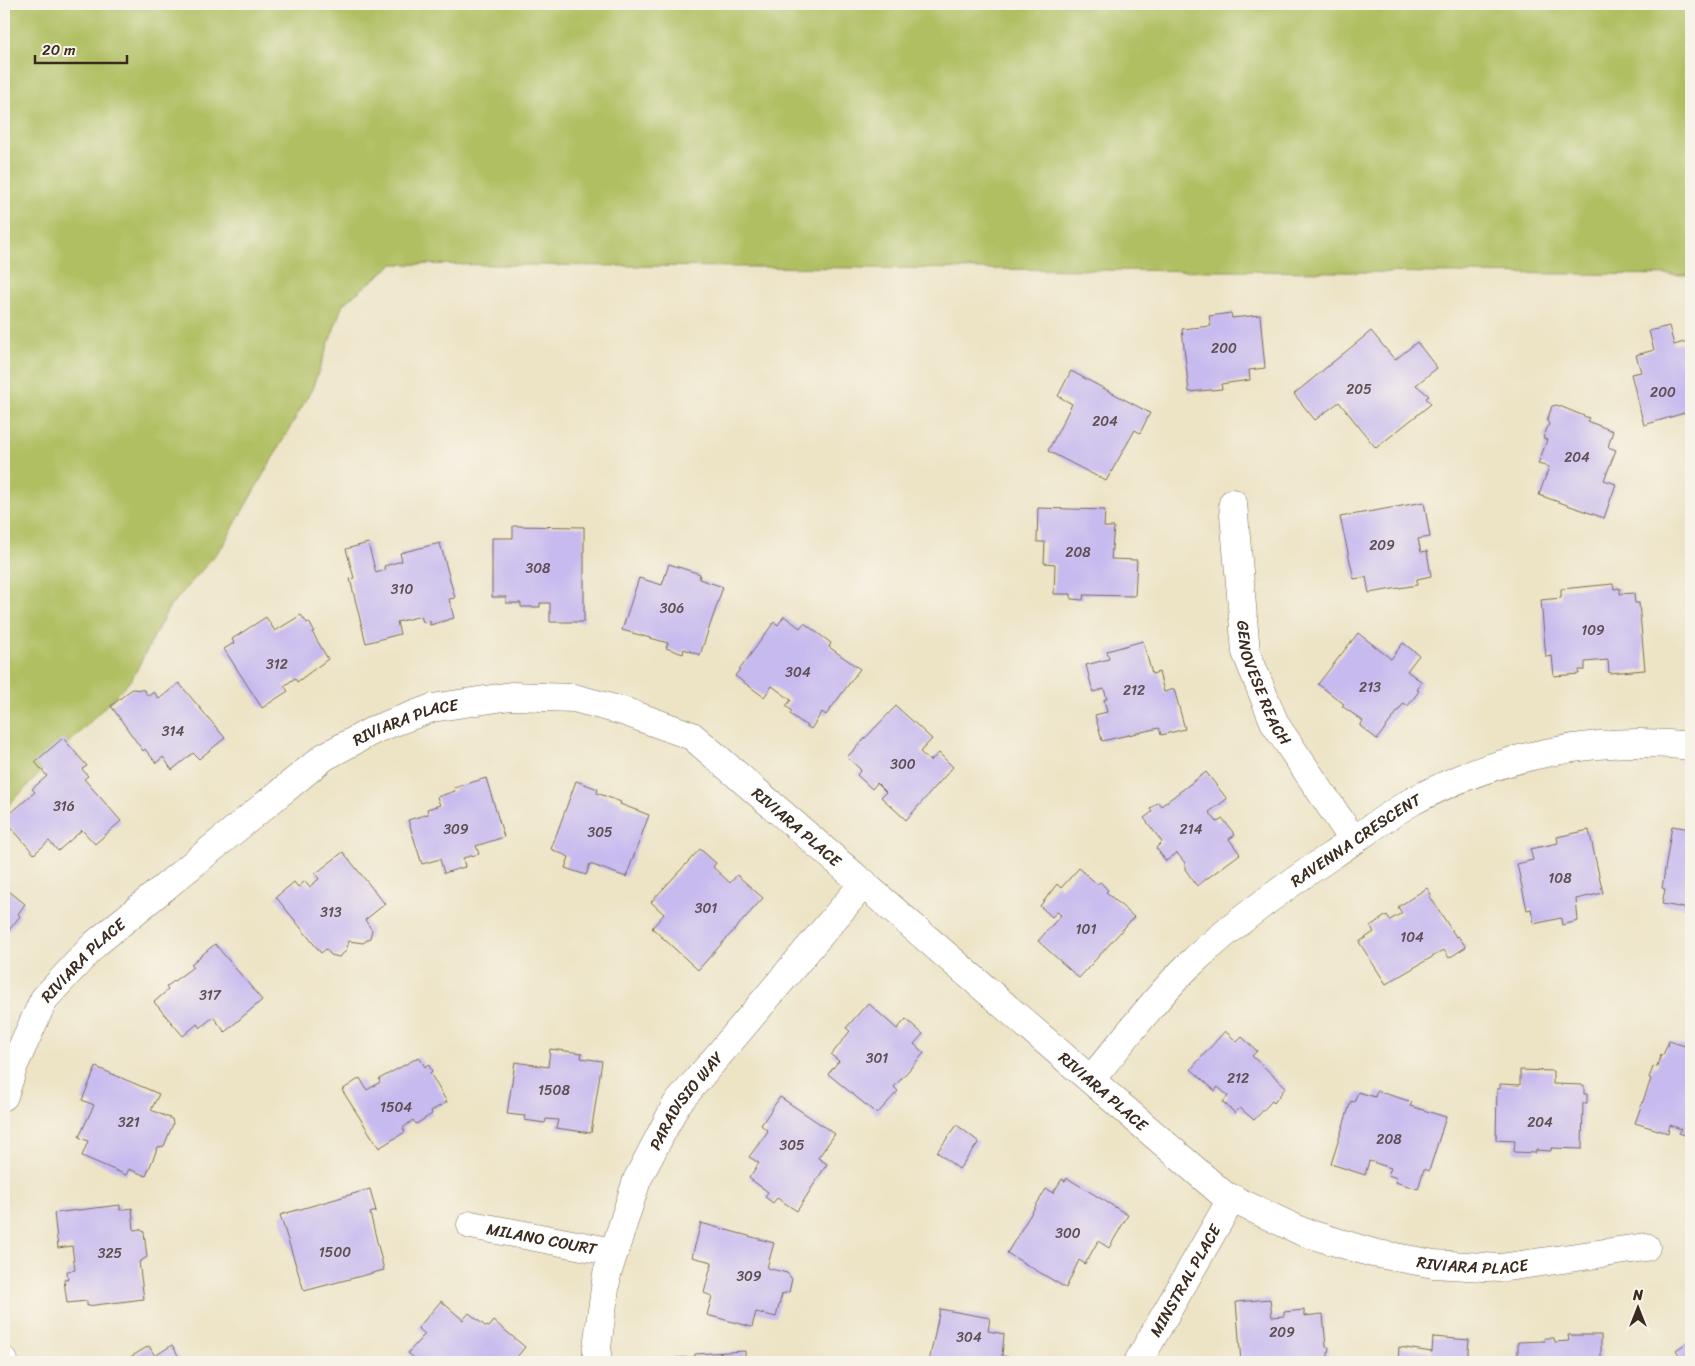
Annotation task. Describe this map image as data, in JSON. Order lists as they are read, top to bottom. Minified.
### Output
{"streets":{"street":["GENOVESE REACH","RIVIARA PLACE","RAVENNA CRESCENT","PARADISIO WAY","MILANO COURT","MINSTRAL PLACE"]},"crossings":[["GENOVESE REACH","RAVENNA CRESCENT"],["RIVIARA PLACE","RAVENNA CRESCENT"],["RIVIARA PLACE","PARADISIO WAY"],["RIVIARA PLACE","MINSTRAL PLACE"],["PARADISIO WAY","MILANO COURT"]],"house_numbers":["200","205","200","204","204","209","208","308","310","306","109","312","304","213","212","314","300","316","309","214","305","108","301","313","101","104","317","301","212","1508","1504","321","204","208","305","300","1500","325","309","209","304"],"scale_bar":"20 m","north":"top"}
